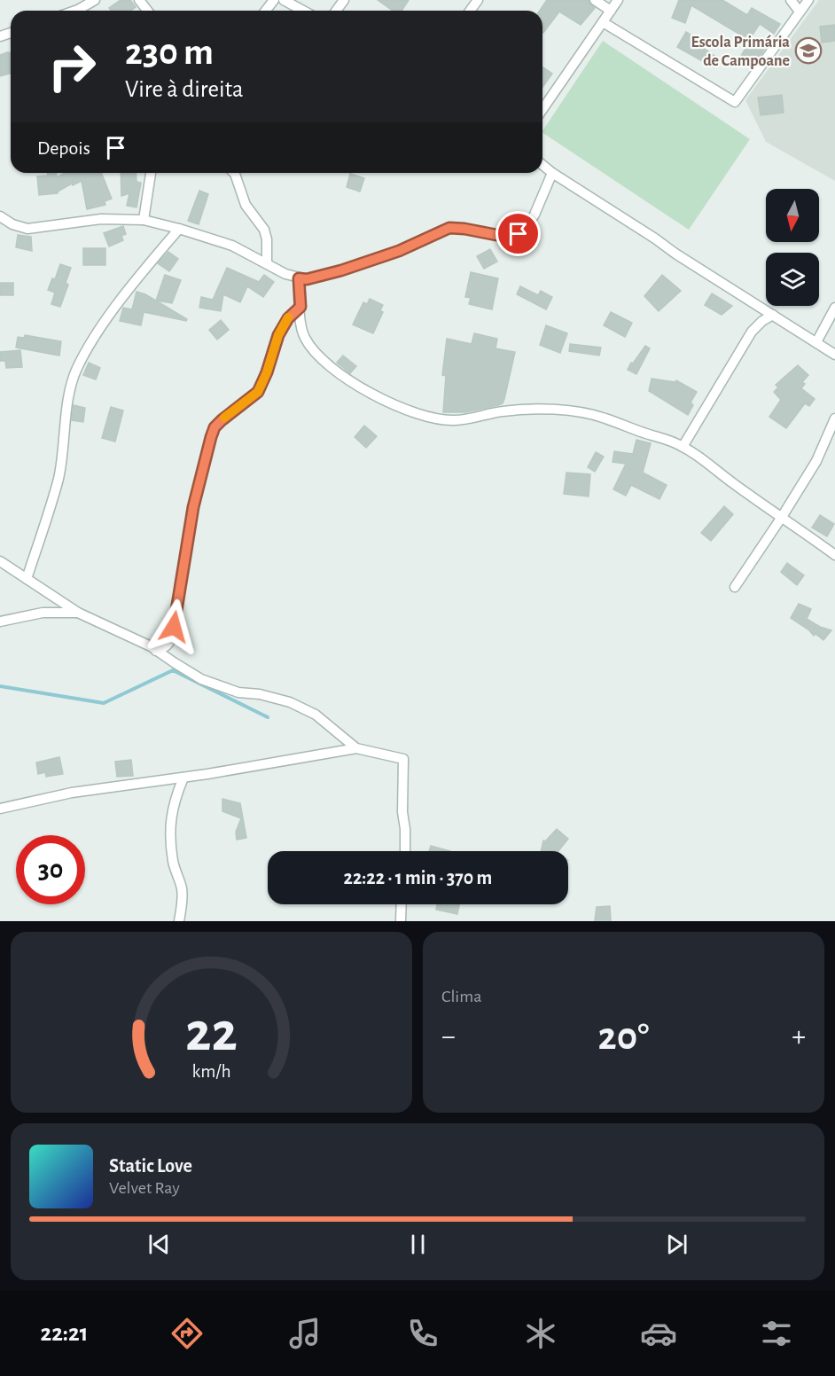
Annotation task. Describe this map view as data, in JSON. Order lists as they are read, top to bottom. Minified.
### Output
{"places":{"school or university":["Escola Primária de Campoane"]},"north":"bottom","page":{"turn":["230 m","Vire à direita"],"then":"Depois","limit":"30","trip":"22:22 · 1 min · 370 m","tile":"Clima","heat":["−","20°","+"],"song":["Static Love","Velvet Ray"],"tabs":"22:21","gauge":["22","km/h"]}}
